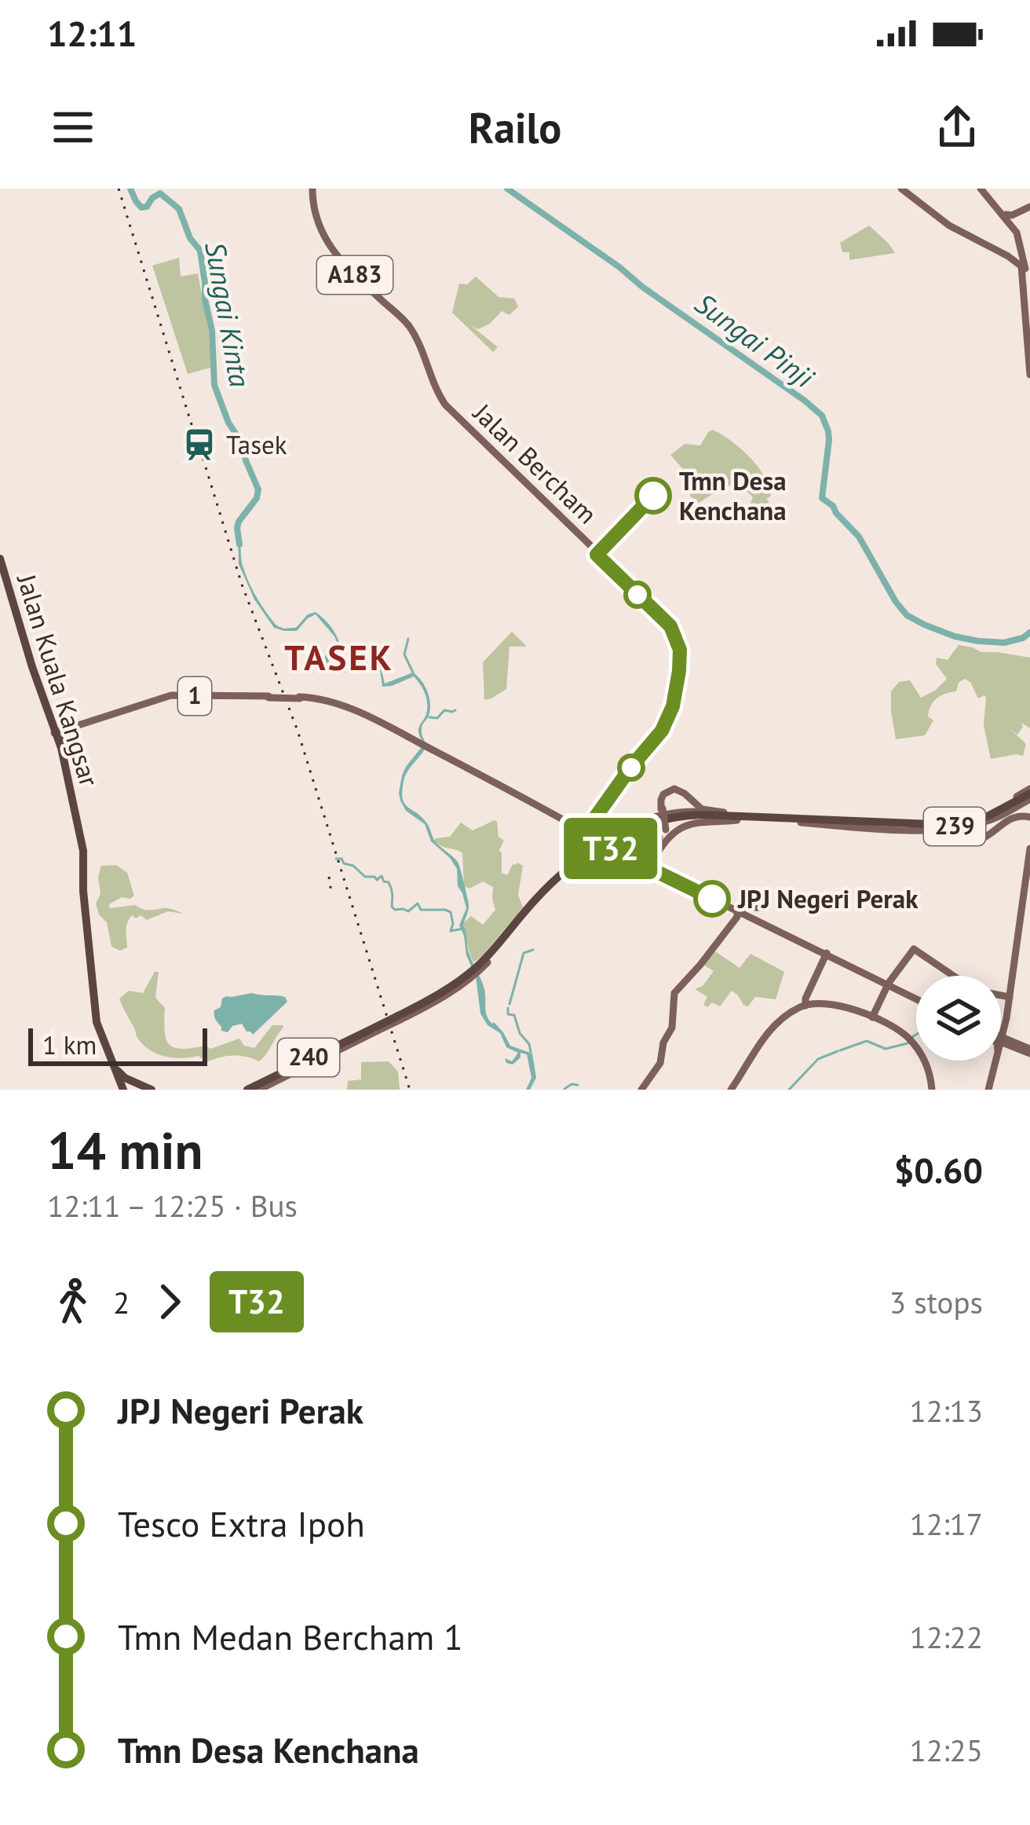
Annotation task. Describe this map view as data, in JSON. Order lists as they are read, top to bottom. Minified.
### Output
{"streets":{"highway":["Jalan Kuala Kangsar"],"main road":["A183","Jalan Bercham","1","239"]},"crossings":[["Jalan Kuala Kangsar","1"]],"districts":["TASEK"],"water":["Sungai Kinta","Sungai Pinji"],"places":{"station":["Tasek"],"other":["Tmn Desa Kenchana","JPJ Negeri Perak"]},"lines":["bus line T32"],"scale_bar":"1 km","page":{"status":"12:11","header":"Railo","on_map":"T32","scale":"1 km","heading":["14 min","12:11 – 12:25 · Bus","$0.60"],"legs":["2","T32","3 stops"],"list":[{"name":"JPJ Negeri Perak","value":"12:13"},{"name":"Tesco Extra Ipoh","value":"12:17"},{"name":"Tmn Medan Bercham 1","value":"12:22"},{"name":"Tmn Desa Kenchana","value":"12:25"}]}}
